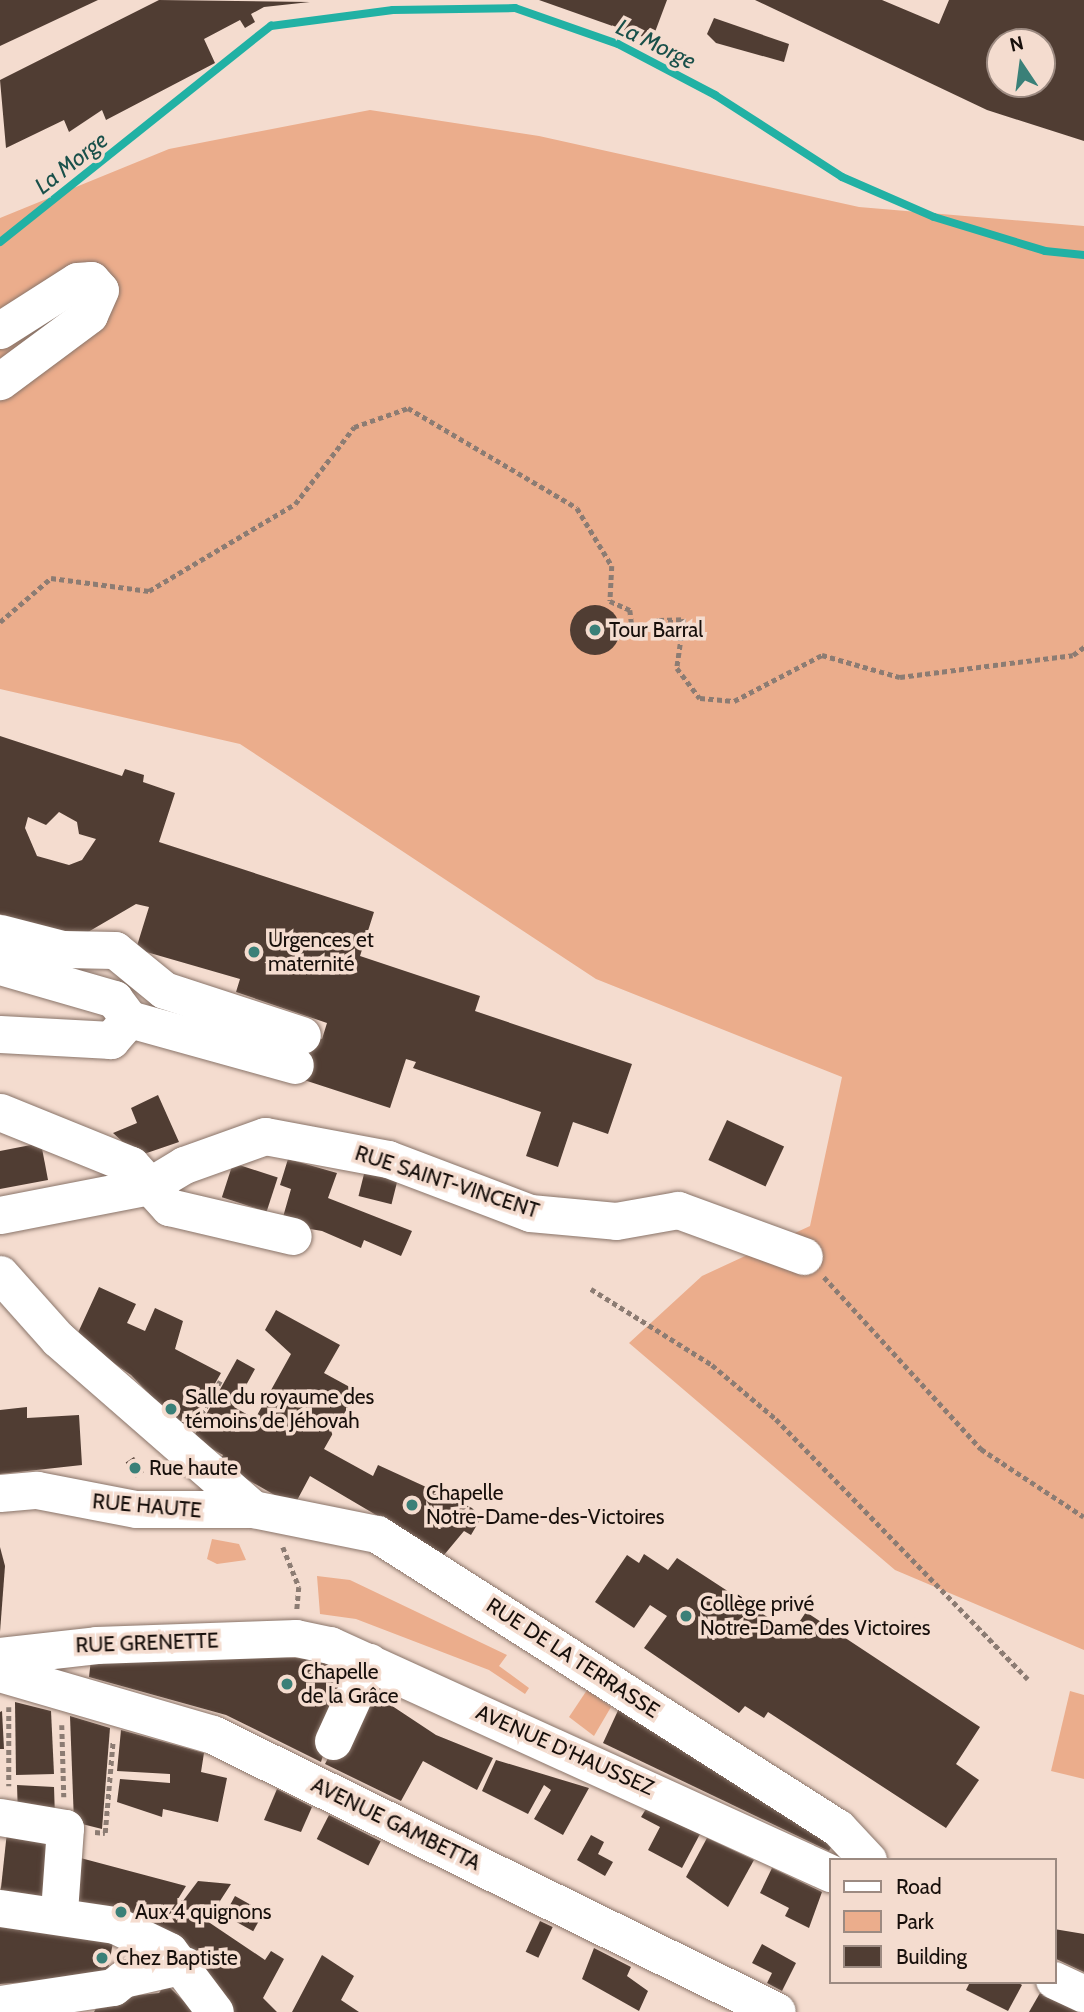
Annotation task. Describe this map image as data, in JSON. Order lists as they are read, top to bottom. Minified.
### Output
{"streets":{"main road":["AVENUE GAMBETTA"],"street":["RUE SAINT-VINCENT","RUE HAUTE","RUE GRENETTE","RUE DE LA TERRASSE","AVENUE D'HAUSSEZ"]},"crossings":[["RUE HAUTE","RUE DE LA TERRASSE"],["RUE GRENETTE","AVENUE D'HAUSSEZ"]],"water":["La Morge"],"places":["Tour Barral","Urgences et maternité","Salle du royaume des témoins de Jéhovah","Rue haute","Chapelle Notre-Dame-des-Victoires","Collège privé Notre-Dame des Victoires","Chapelle de la Grâce","Aux 4 quignons","Chez Baptiste"],"legend":["Road","Park","Building"],"north":"top"}
